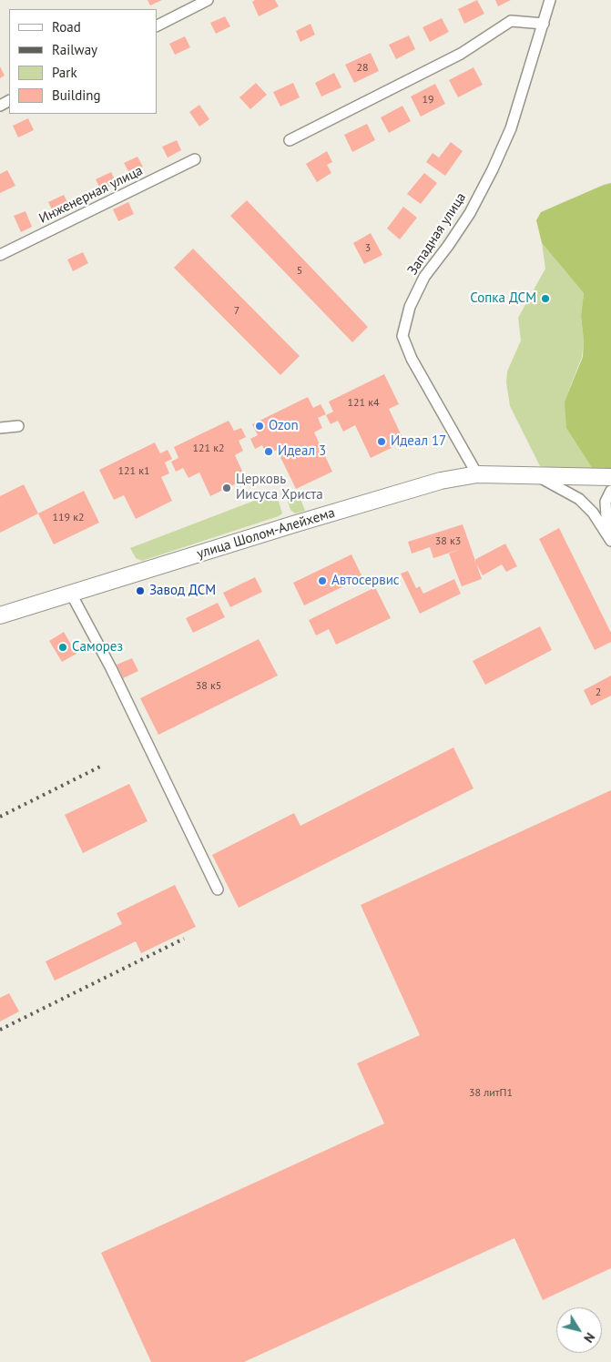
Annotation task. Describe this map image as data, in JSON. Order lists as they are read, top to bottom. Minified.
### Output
{"streets":{"main road":["улица Шолом-Алейхема"],"street":["Инженерная улица","Западная улица"]},"crossings":[["Западная улица","улица Шолом-Алейхема"]],"places":["Сопка ДСМ","Ozon","Идеал 17","Идеал 3","Церковь Иисуса Христа","Автосервис","Завод ДСМ","Саморез"],"house_numbers":["28","19","3","5","7","121 к4","121 к2","121 к1","119 к2","38 к3","38 к5","2","38 литП1"],"legend":["Road","Railway","Park","Building"],"north":"bottom right"}
